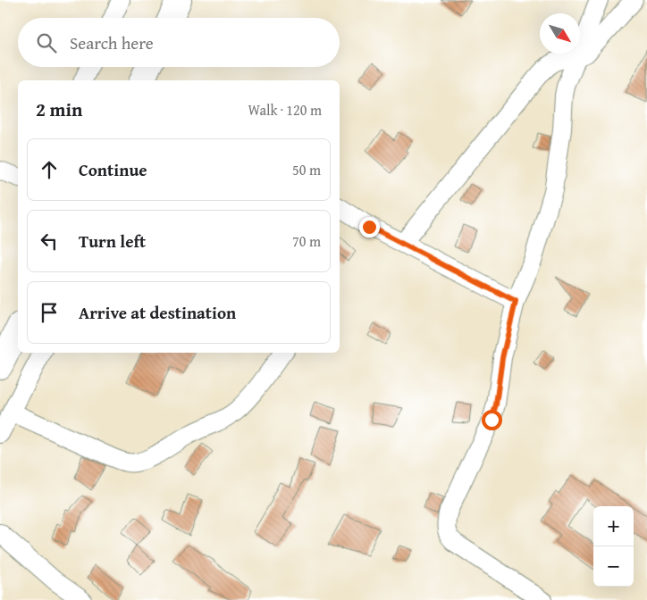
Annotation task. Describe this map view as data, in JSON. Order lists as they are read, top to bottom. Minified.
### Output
{"north":"bottom right","page":{"search":"Search here","heading":["2 min","Walk · 120 m"],"list":[["Continue","50 m"],["Turn left","70 m"],"Arrive at destination"],"map_buttons":["+","−"]}}
